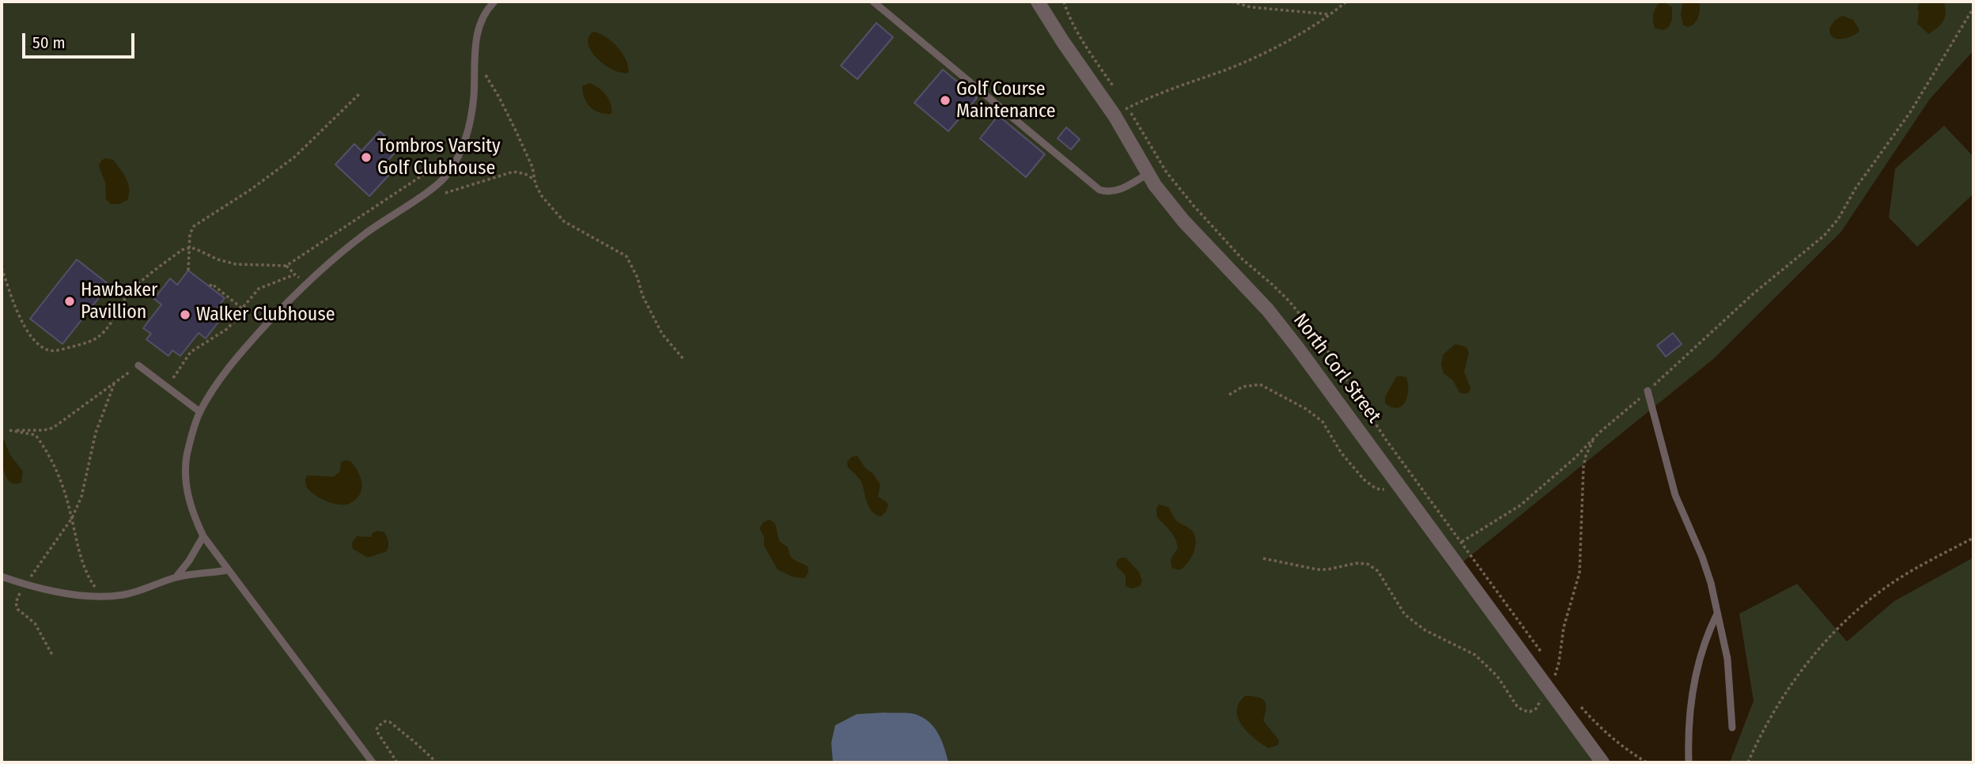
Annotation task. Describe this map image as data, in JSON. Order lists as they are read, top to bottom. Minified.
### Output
{"streets":{"street":["North Corl Street"]},"places":["Golf Course Maintenance","Tombros Varsity Golf Clubhouse","Hawbaker Pavillion","Walker Clubhouse"],"scale_bar":"50 m"}
